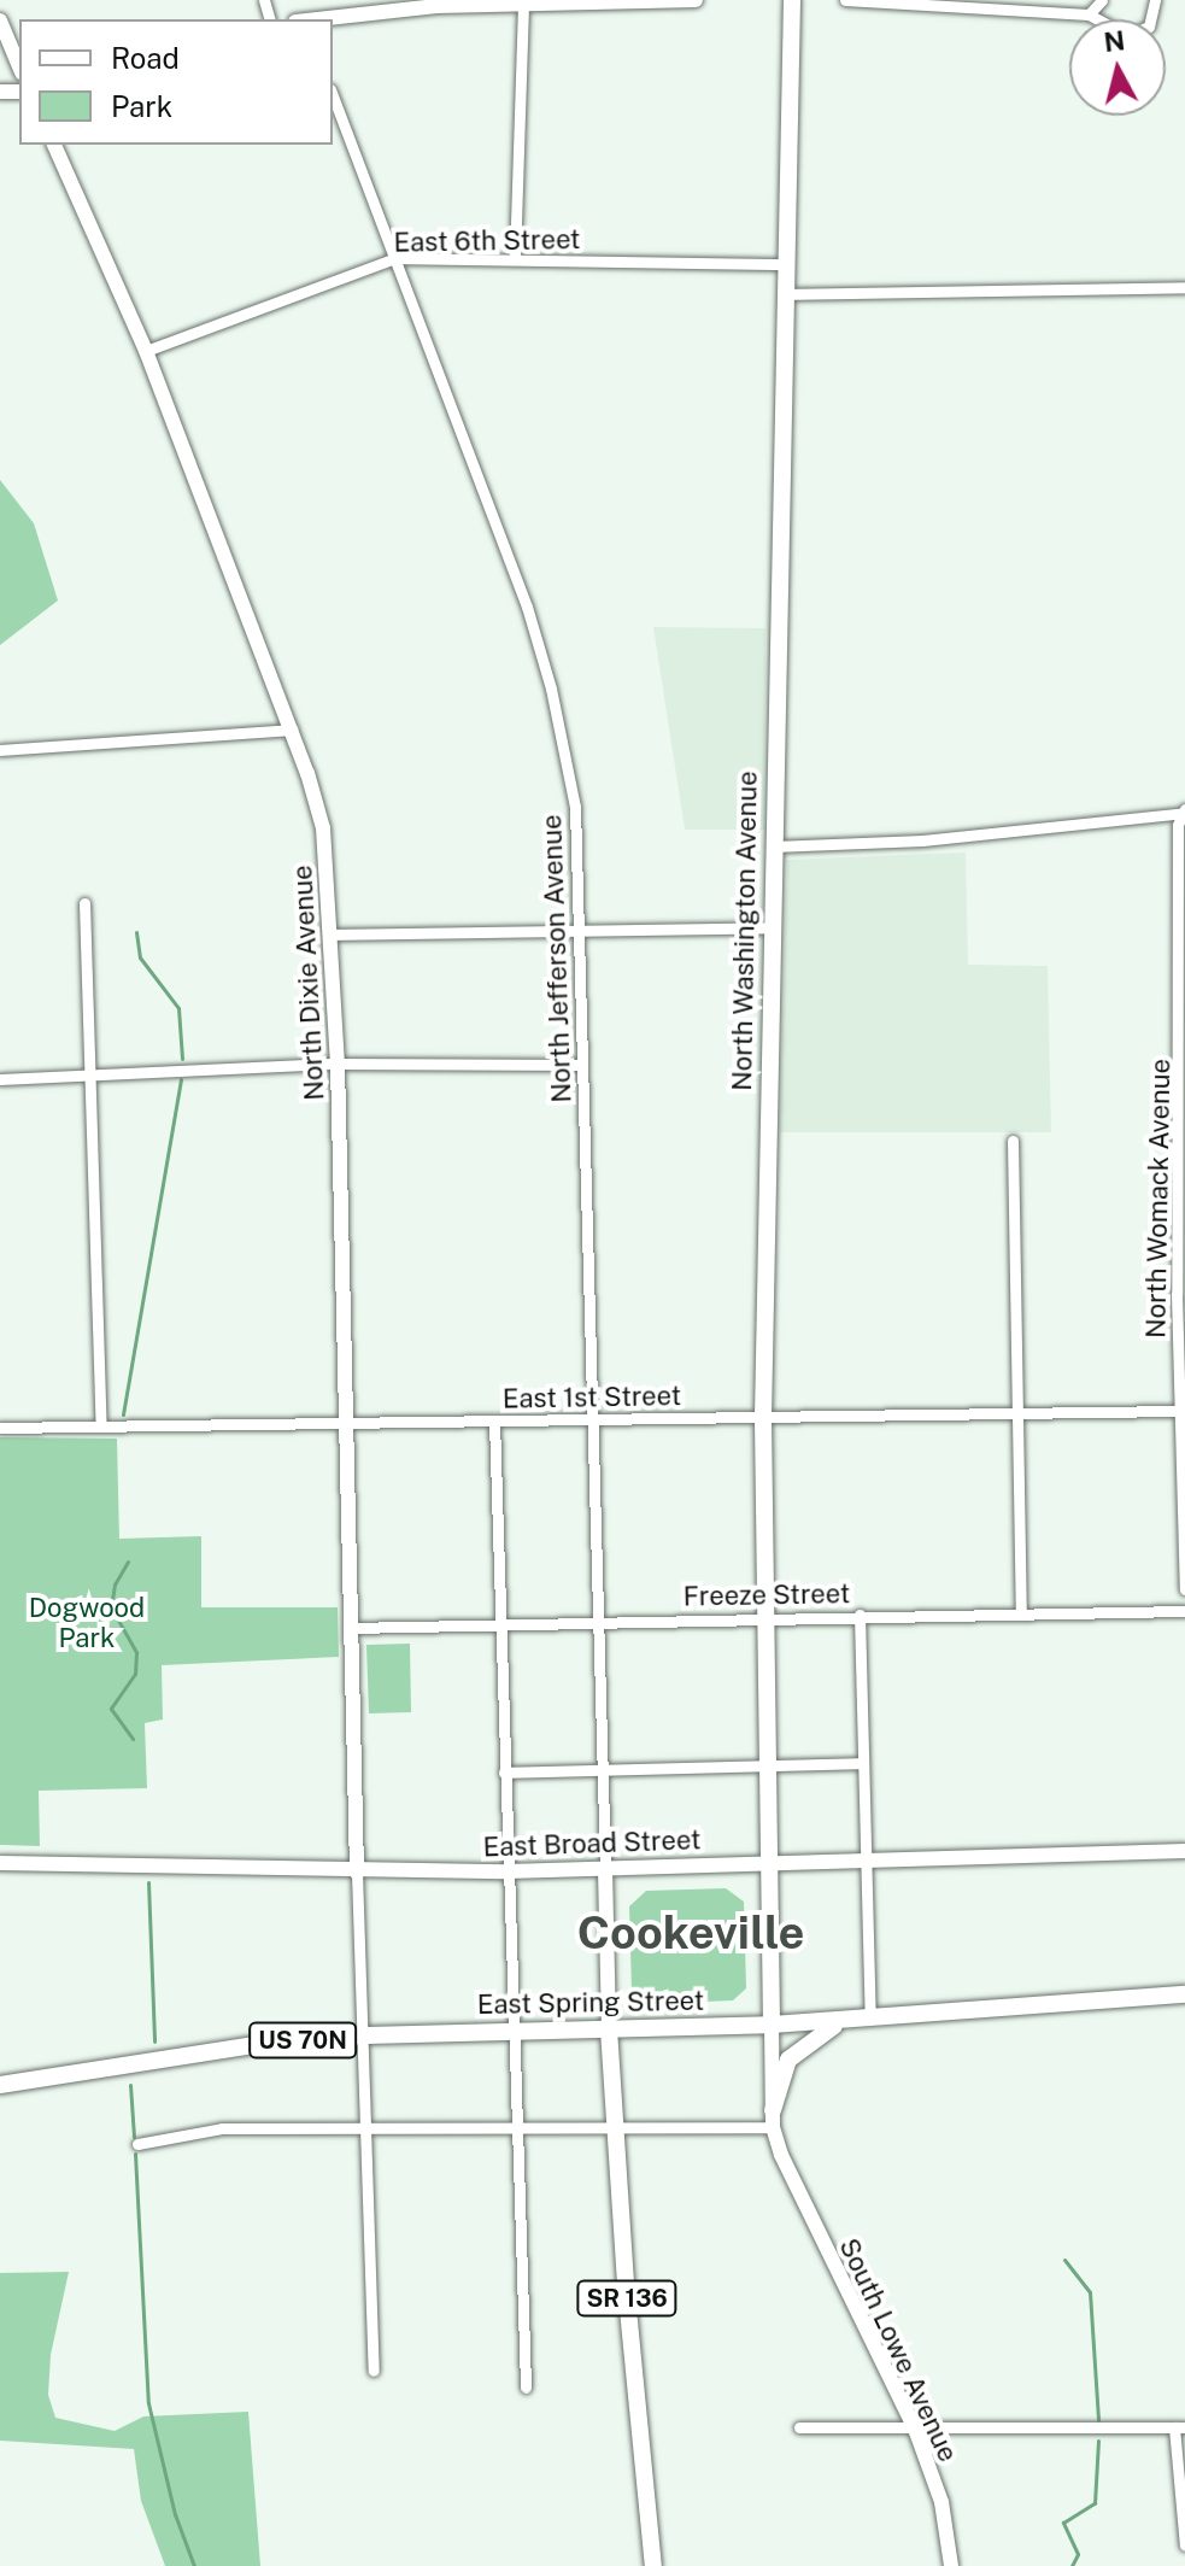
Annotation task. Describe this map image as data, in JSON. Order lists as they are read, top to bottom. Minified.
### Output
{"streets":{"main road":["North Washington Avenue","East Spring Street","US 70N","SR 136"],"street":["East 6th Street","North Jefferson Avenue","North Dixie Avenue","North Womack Avenue","East 1st Street","Freeze Street","East Broad Street","South Lowe Avenue"]},"crossings":[["East 6th Street","North Washington Avenue"],["East 6th Street","North Jefferson Avenue"],["East 6th Street","North Dixie Avenue"],["North Washington Avenue","East 1st Street"],["North Washington Avenue","Freeze Street"],["North Washington Avenue","East Broad Street"],["North Washington Avenue","East Spring Street"],["North Jefferson Avenue","East 1st Street"],["North Jefferson Avenue","Freeze Street"],["North Jefferson Avenue","East Broad Street"],["North Dixie Avenue","East 1st Street"],["North Dixie Avenue","Freeze Street"],["North Dixie Avenue","East Broad Street"],["North Womack Avenue","East 1st Street"],["East Spring Street","SR 136"]],"districts":["Cookeville"],"parks":["Dogwood Park"],"legend":["Road","Park"],"north":"top"}
